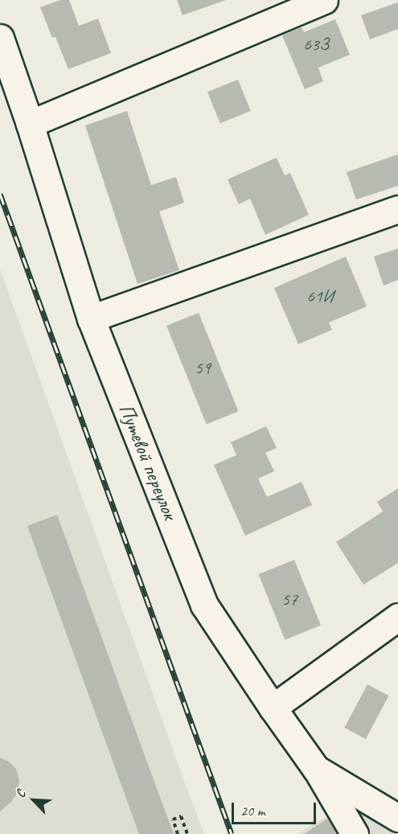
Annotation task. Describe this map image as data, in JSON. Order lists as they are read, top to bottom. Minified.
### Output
{"streets":{"street":["Путевой переулок"]},"house_numbers":["63З","61И","59","57"],"scale_bar":"20 m","north":"top left"}
